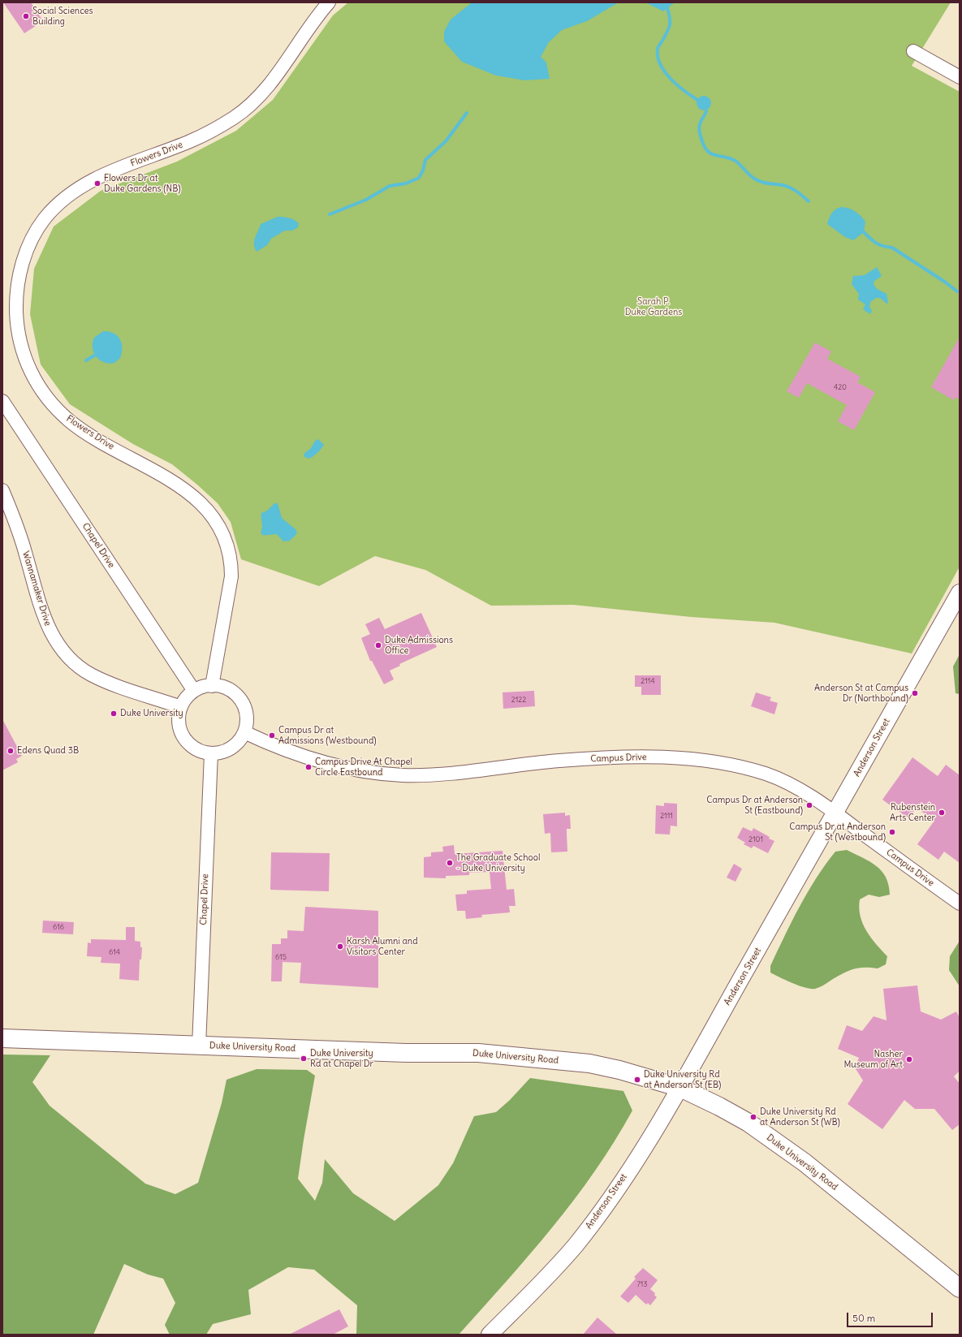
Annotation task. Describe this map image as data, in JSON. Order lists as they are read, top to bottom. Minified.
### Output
{"streets":{"main road":["Duke University Road"],"street":["Flowers Drive","Chapel Drive","Wannamaker Drive","Anderson Street","Campus Drive"]},"crossings":[["Flowers Drive","Chapel Drive"],["Flowers Drive","Wannamaker Drive"],["Flowers Drive","Campus Drive"],["Chapel Drive","Wannamaker Drive"],["Chapel Drive","Campus Drive"],["Chapel Drive","Duke University Road"],["Wannamaker Drive","Campus Drive"],["Anderson Street","Campus Drive"],["Anderson Street","Duke University Road"]],"parks":["Sarah P. Duke Gardens"],"places":["Social Sciences Building","Flowers Dr at Duke Gardens (NB)","Duke Admissions Office","Anderson St at Campus Dr (Northbound)","Duke University","Campus Dr at Admissions (Westbound)","Edens Quad 3B","Campus Drive At Chapel Circle Eastbound","Campus Dr at Anderson St (Eastbound)","Rubenstein Arts Center","Campus Dr at Anderson St (Westbound)","The Graduate School - Duke University","Karsh Alumni and Visitors Center","Duke University Rd at Chapel Dr","Nasher Museum of Art","Duke University Rd at Anderson St (EB)","Duke University Rd at Anderson St (WB)"],"house_numbers":["420","2114","2122","2111","2101","616","614","615","713"],"scale_bar":"50 m"}
